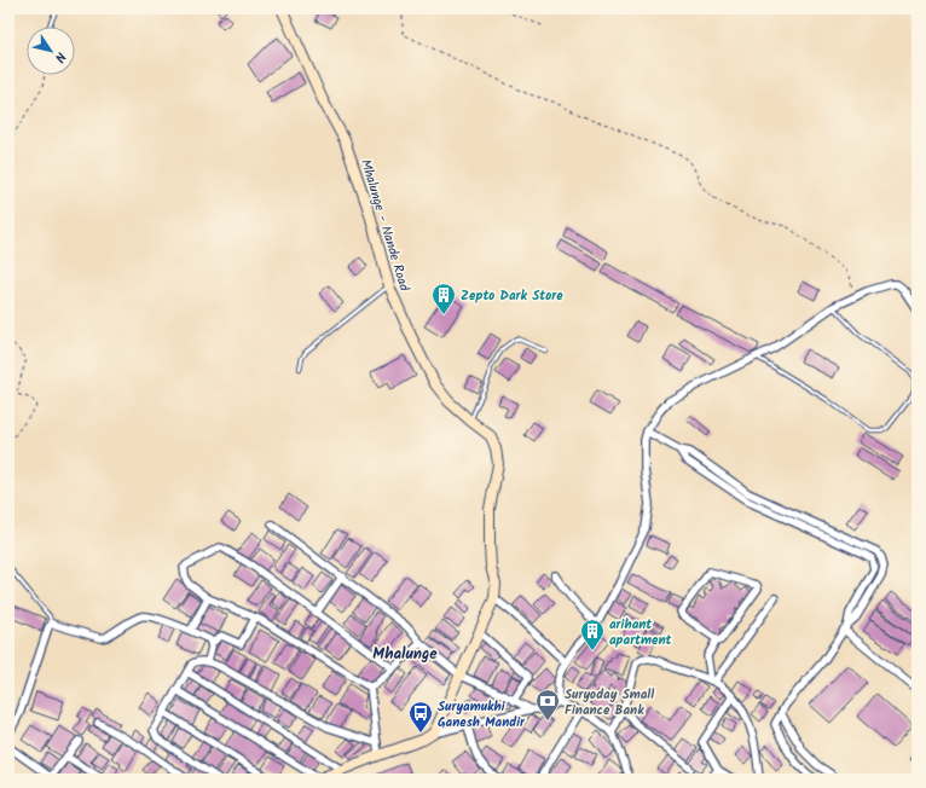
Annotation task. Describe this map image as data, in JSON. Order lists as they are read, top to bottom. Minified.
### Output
{"streets":{"main road":["Mhalunge - Nande Road"]},"districts":["Mhalunge"],"places":{"building":["Zepto Dark Store","arihant apartment"],"bank":["Suryoday Small Finance Bank"],"bus stop":["Suryamukhi Ganesh Mandir"]},"north":"bottom right"}
